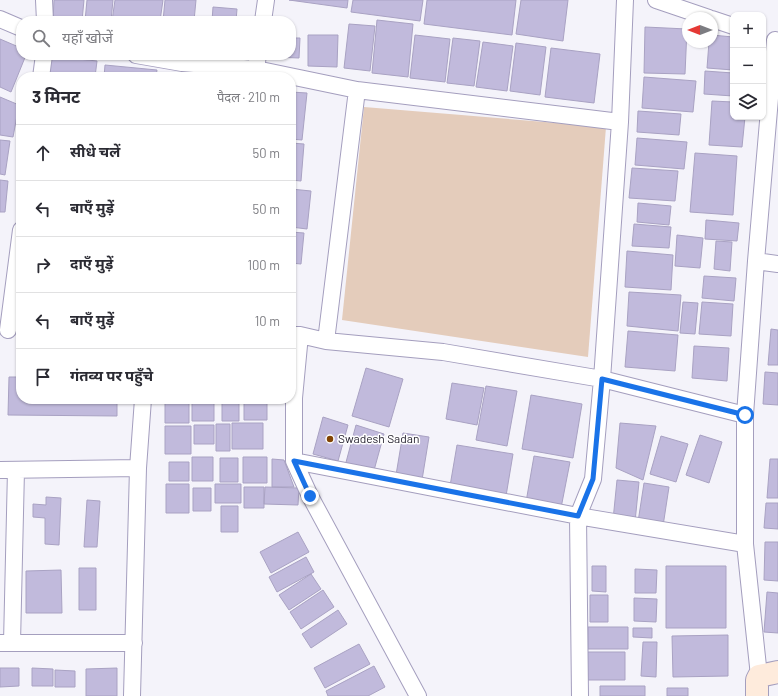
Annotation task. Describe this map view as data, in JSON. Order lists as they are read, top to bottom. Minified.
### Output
{"places":["Swadesh Sadan"],"north":"left","page":{"map_buttons":["+","−"],"search":"यहाँ खोजें","heading":["3 मिनट","पैदल · 210 m"],"list":[["सीधे चलें","50 m"],["बाएँ मुड़ें","50 m"],["दाएँ मुड़ें","100 m"],["बाएँ मुड़ें","10 m"],"गंतव्य पर पहुँचे"]}}
